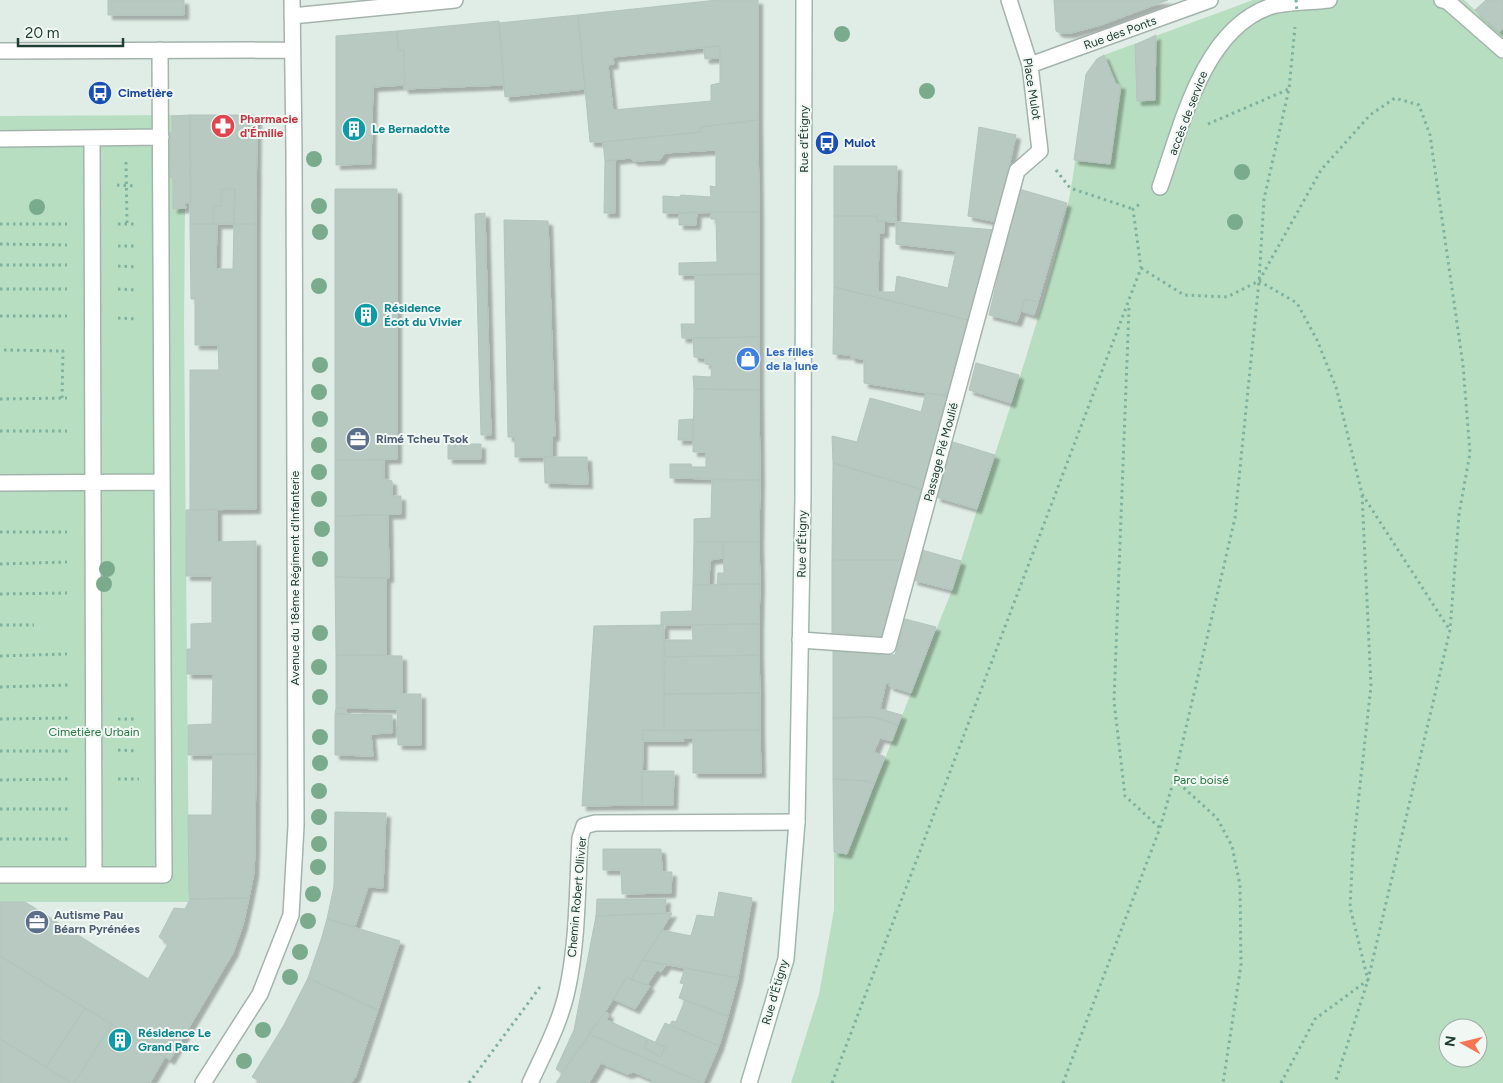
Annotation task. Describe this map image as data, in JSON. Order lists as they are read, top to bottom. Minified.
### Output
{"streets":{"street":["Rue des Ponts","Place Mulot","accès de service","Rue d'Étigny","Passage Pié Moulié","Avenue du 18ème Régiment d'Infanterie","Chemin Robert Ollivier"]},"crossings":[["Rue des Ponts","Place Mulot"],["Place Mulot","Passage Pié Moulié"],["Rue d'Étigny","Passage Pié Moulié"],["Rue d'Étigny","Chemin Robert Ollivier"]],"parks":["Cimetière Urbain","Parc boisé"],"places":{"bus stop":["Cimetière","Mulot"],"pharmacy":["Pharmacie d'Émilie"],"building":["Le Bernadotte","Résidence Écot du Vivier","Résidence Le Grand Parc"],"shop":["Les filles de la lune"],"office":["Rimé Tcheu Tsok","Autisme Pau Béarn Pyrénées"]},"scale_bar":"20 m","north":"left"}
